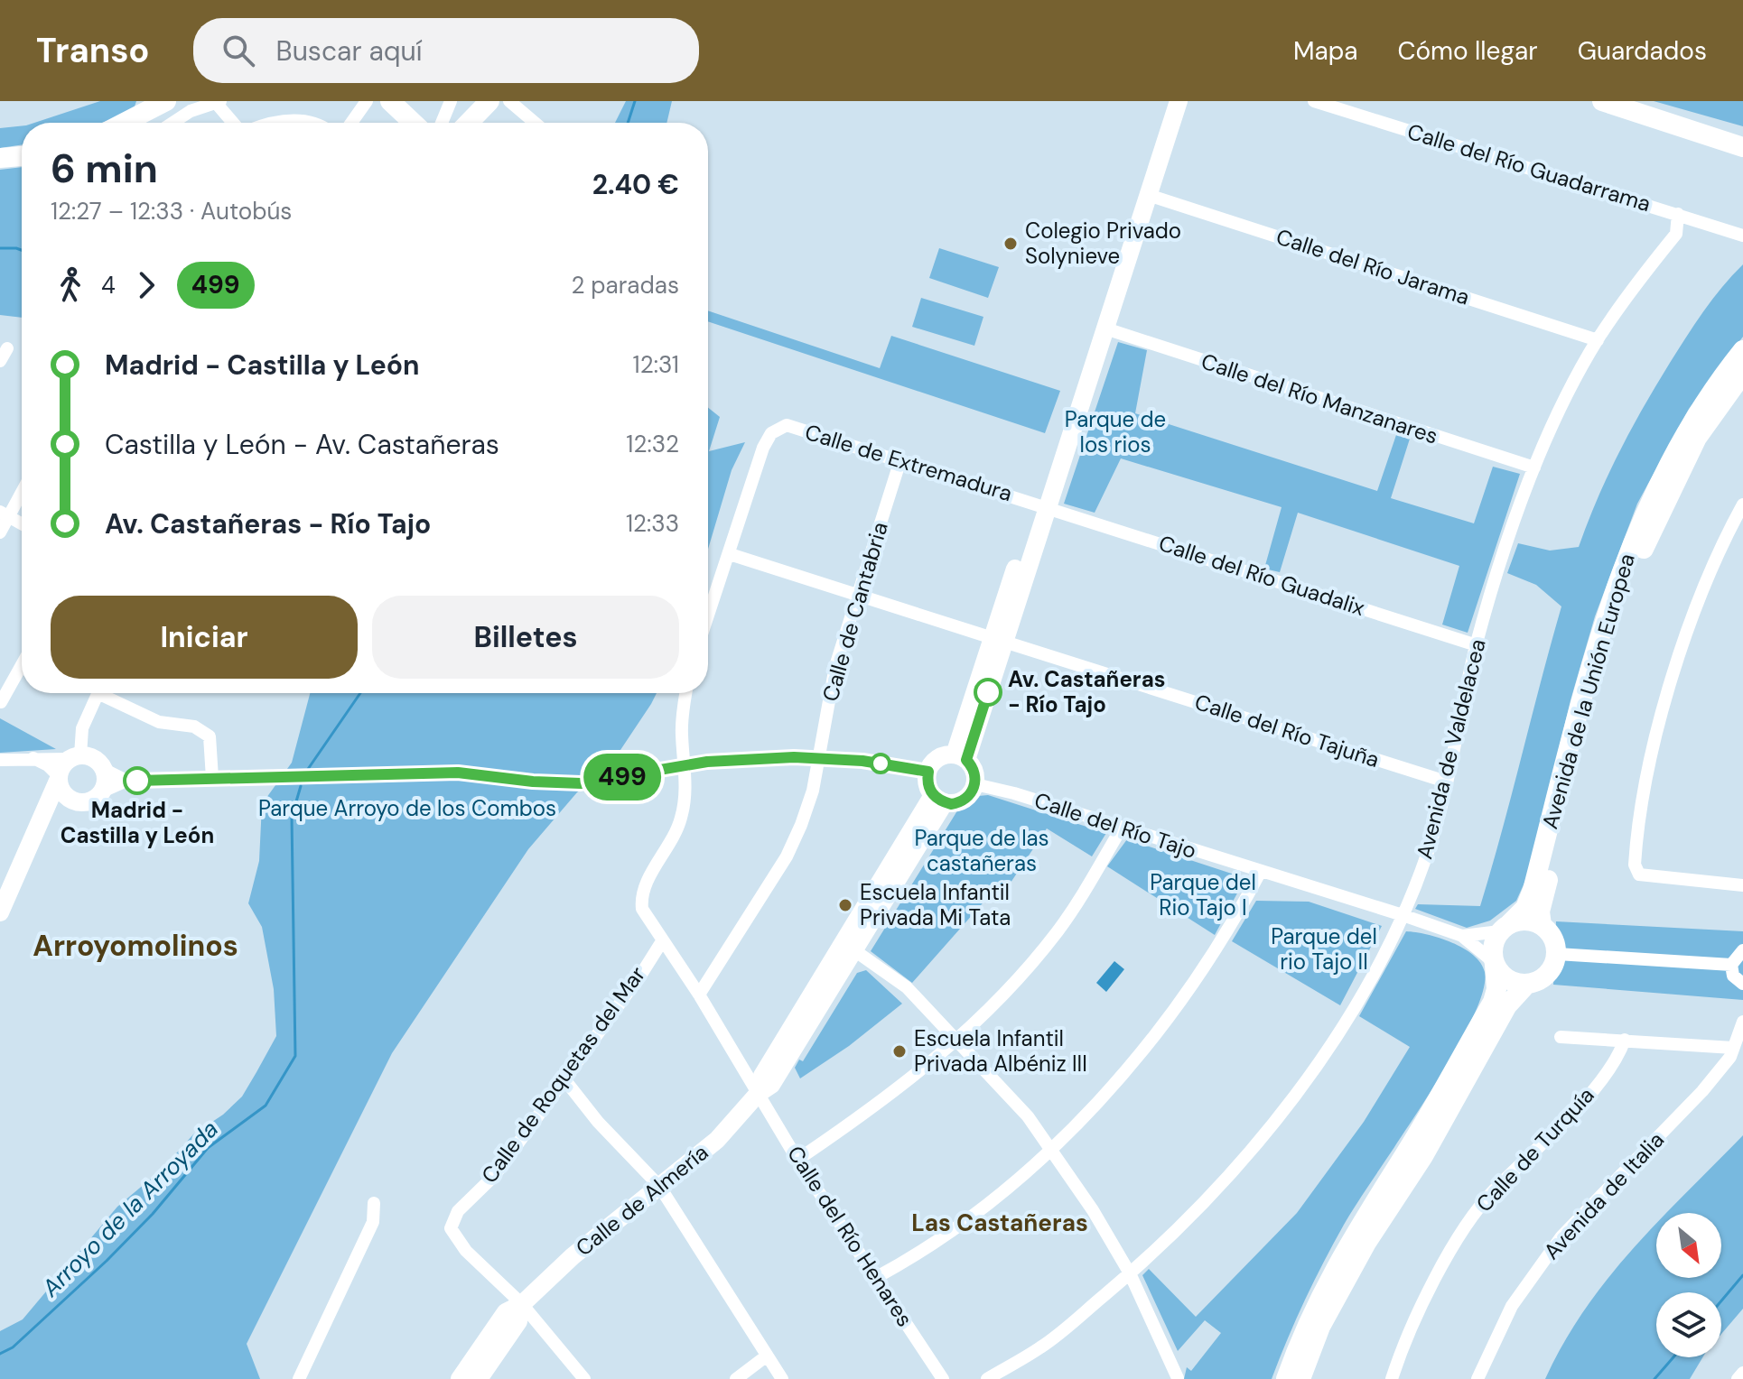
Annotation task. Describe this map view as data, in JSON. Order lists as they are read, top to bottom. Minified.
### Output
{"streets":{"main road":["Avenida de la Unión Europea"],"street":["Calle del Río Guadarrama","Calle del Río Jarama","Calle del Río Manzanares","Calle de Extremadura","Calle del Río Guadalix","Calle de Cantabria","Calle del Río Tajuña","Avenida de Valdelacea","Calle del Río Tajo","Calle de Roquetas del Mar","Calle de Turquía","Avenida de Italia","Calle de Almería","Calle del Río Henares"]},"crossings":[["Calle del Río Guadarrama","Avenida de Valdelacea"],["Calle del Río Jarama","Avenida de Valdelacea"],["Calle del Río Manzanares","Avenida de Valdelacea"],["Calle de Extremadura","Calle del Río Guadalix"],["Calle de Extremadura","Calle de Cantabria"],["Calle de Extremadura","Calle del Río Tajuña"],["Calle del Río Guadalix","Avenida de Valdelacea"],["Calle de Cantabria","Calle del Río Tajuña"],["Calle de Cantabria","Calle del Río Henares"],["Avenida de la Unión Europea","Calle del Río Tajo"],["Calle del Río Tajuña","Avenida de Valdelacea"],["Avenida de Valdelacea","Calle del Río Tajo"],["Calle del Río Tajo","Calle de Almería"],["Calle de Roquetas del Mar","Calle de Almería"],["Calle de Roquetas del Mar","Calle del Río Henares"],["Calle de Almería","Calle del Río Henares"]],"districts":["Arroyomolinos","Las Castañeras"],"water":["Arroyo de la Arroyada"],"parks":["Parque de los rios","Parque Arroyo de los Combos","Parque de las castañeras","Parque del Rio Tajo I","Parque del rio Tajo II"],"places":["Colegio Privado Solynieve","Av. Castañeras - Río Tajo","Madrid - Castilla y León","Escuela Infantil Privada Mi Tata","Escuela Infantil Privada Albéniz III"],"lines":["bus line 499"],"north":"bottom right","page":{"header":"Transo","search":"Buscar aquí","nav":["Mapa","Cómo llegar","Guardados"],"on_map":"499","heading":["6 min","12:27 – 12:33 · Autobús","2.40 €"],"legs":["4","499","2 paradas"],"list":[{"name":"Madrid - Castilla y León","value":"12:31"},{"name":"Castilla y León - Av. Castañeras","value":"12:32"},{"name":"Av. Castañeras - Río Tajo","value":"12:33"}],"buttons":["Iniciar","Billetes"]}}
